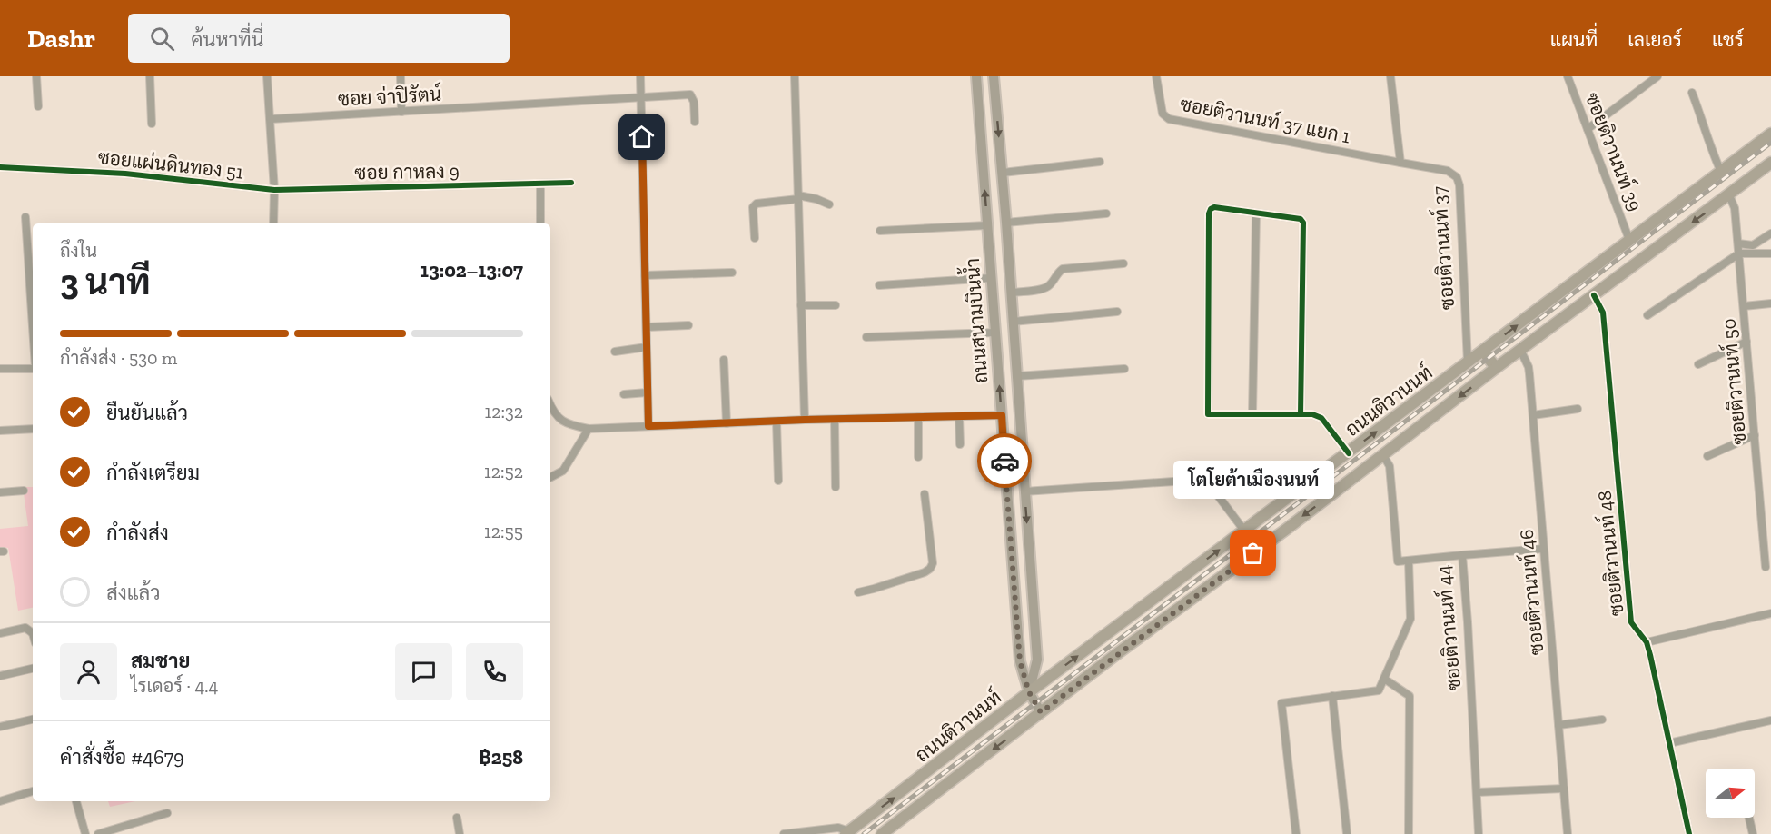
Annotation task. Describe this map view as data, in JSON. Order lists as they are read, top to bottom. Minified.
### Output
{"streets":{"main road":["ถนนสนามบินน้ำ","ถนนติวานนท์"],"street":["ซอย จ่าปิรัตน์","ซอยติวานนท์ 37 แยก 1","ซอยติวานนท์ 39","ซอยแผ่นดินทอง 51","ซอย กาหลง 9","ซอยติวานนท์ 37","ซอยติวานนท์ 50","ซอยติวานนท์ 48","ซอยติวานนท์ 46","ซอยติวานนท์ 44"]},"crossings":[["ซอยติวานนท์ 37 แยก 1","ซอยติวานนท์ 37"],["ซอยติวานนท์ 39","ถนนติวานนท์"],["ซอยแผ่นดินทอง 51","ซอย กาหลง 9"],["ซอยติวานนท์ 37","ถนนติวานนท์"],["ถนนสนามบินน้ำ","ถนนติวานนท์"],["ซอยติวานนท์ 50","ถนนติวานนท์"],["ถนนติวานนท์","ซอยติวานนท์ 48"],["ถนนติวานนท์","ซอยติวานนท์ 46"],["ถนนติวานนท์","ซอยติวานนท์ 44"]],"places":["โตโยต้าเมืองนนท์"],"north":"right","page":{"header":"Dashr","search":"ค้นหาที่นี่","nav":["แผนที่","เลเยอร์","แชร์"],"heading":["3 นาที","ถึงใน","13:02–13:07"],"panel":["สมชาย","ไรเดอร์ · 4.4","คำสั่งซื้อ #4679","฿258"],"bar":"กำลังส่ง · 530 m","list":[["ยืนยันแล้ว","12:32"],["กำลังเตรียม","12:52"],["กำลังส่ง","12:55"],"ส่งแล้ว"],"bubble":"โตโยต้าเมืองนนท์"}}
